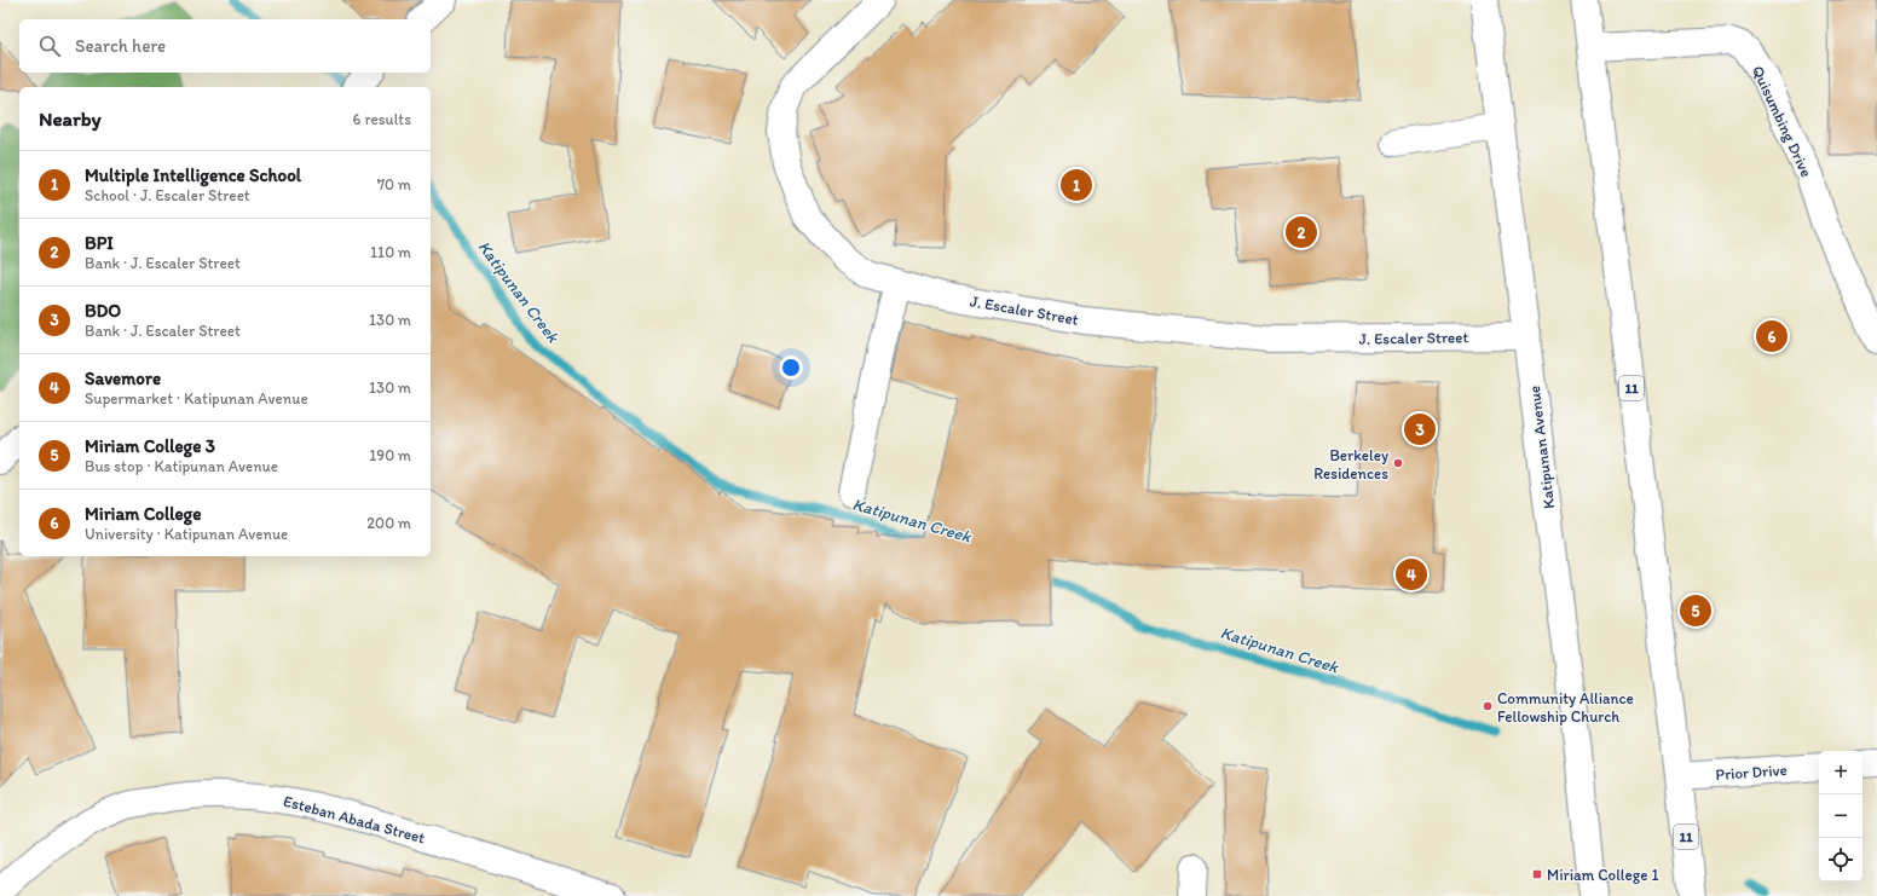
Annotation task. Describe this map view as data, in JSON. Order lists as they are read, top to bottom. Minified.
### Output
{"streets":{"main road":["Quisumbing Drive","J. Escaler Street","11","Katipunan Avenue","Prior Drive","Esteban Abada Street"]},"crossings":[["Quisumbing Drive","11"],["J. Escaler Street","Katipunan Avenue"],["11","Prior Drive"]],"water":["Katipunan Creek"],"places":{"other":["Berkeley Residences","Community Alliance Fellowship Church"],"transit":["Miriam College 1"]},"page":{"search":"Search here","heading":["Nearby","6 results"],"list":[{"mark":"1","name":"Multiple Intelligence School","note":"School · J. Escaler Street","value":"70 m"},{"mark":"2","name":"BPI","note":"Bank · J. Escaler Street","value":"110 m"},{"mark":"3","name":"BDO","note":"Bank · J. Escaler Street","value":"130 m"},{"mark":"4","name":"Savemore","note":"Supermarket · Katipunan Avenue","value":"130 m"},{"mark":"5","name":"Miriam College 3","note":"Bus stop · Katipunan Avenue","value":"190 m"},{"mark":"6","name":"Miriam College","note":"University · Katipunan Avenue","value":"200 m"}],"pins":["1","2","6","3","4","5"],"map_buttons":["+","−"]}}
